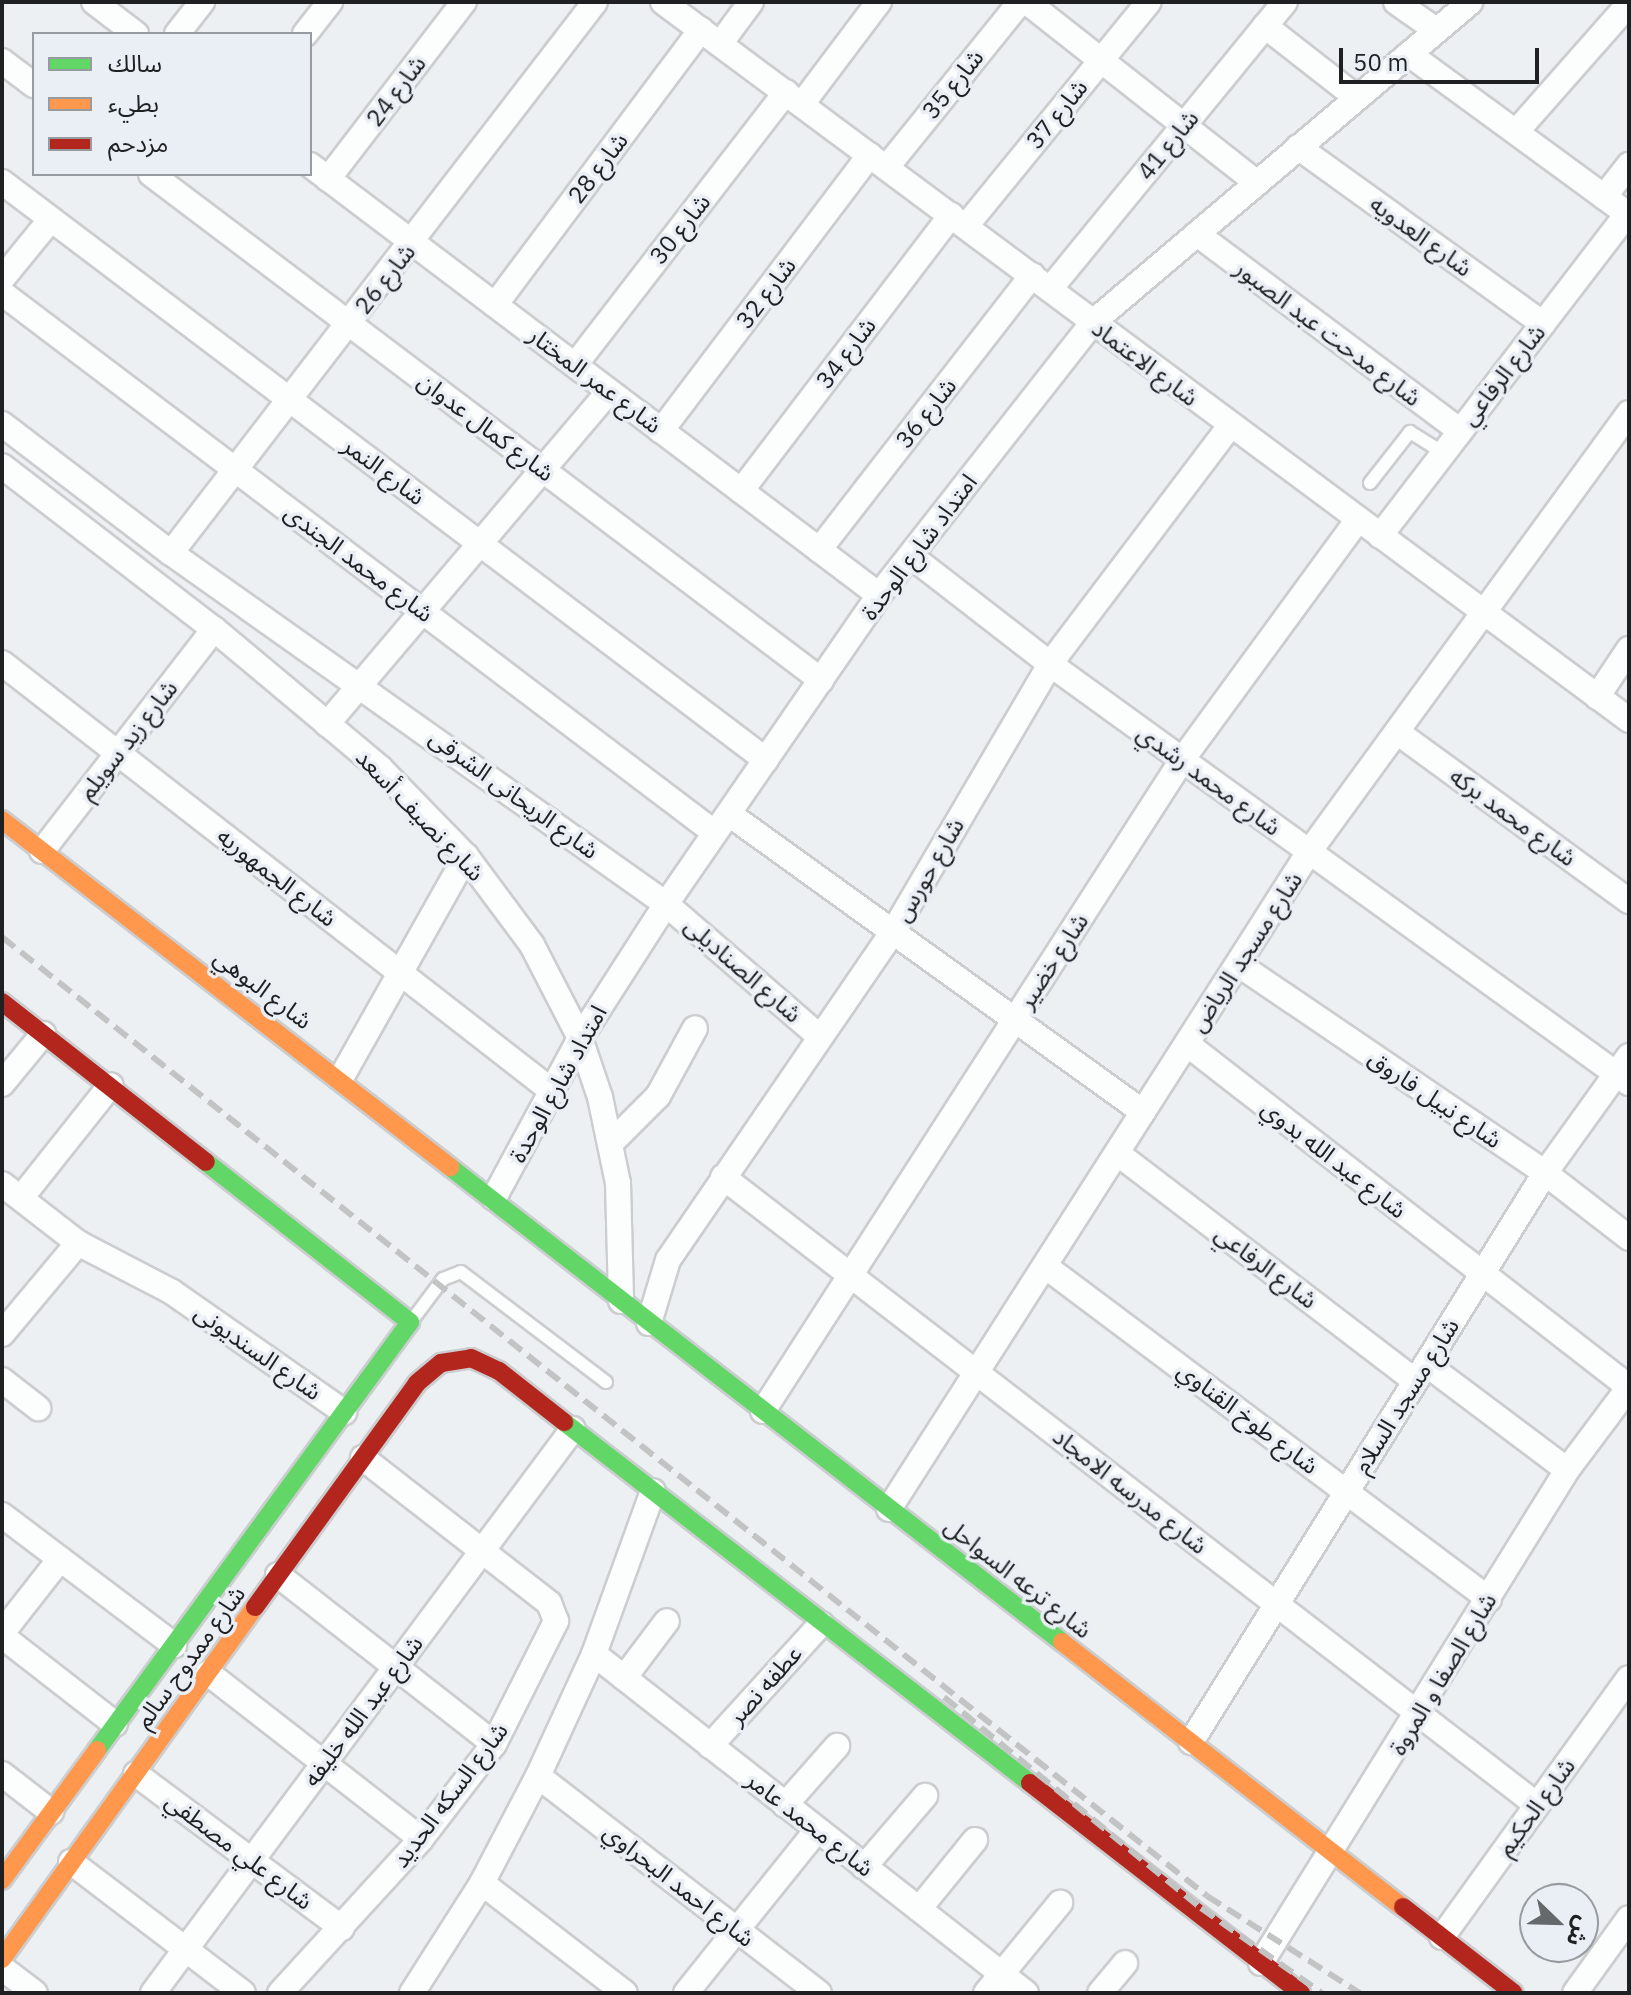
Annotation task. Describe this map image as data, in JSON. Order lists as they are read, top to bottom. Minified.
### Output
{"streets":{"main road":["شارع البوهي","شارع ترعه السواحل","شارع ممدوح سالم"],"street":["شارع 35","شارع 24","شارع 37","شارع 41","شارع 28","شارع 30","شارع العدويه","شارع 26","شارع 32","شارع مدحت عبد الصبور","شارع 34","شارع الاعتماد","شارع الرفاعي","شارع عمر المختار","شارع 36","شارع كمال عدوان","شارع النمر","امتداد شارع الوحدة","شارع محمد الجندى","شارع زيد سويلم","شارع محمد رشدي","شارع الريحانى الشرقى","شارع نصيف أسعد","شارع محمد بركه","شارع حورس","شارع الجمهوريه","شارع مسجد الرياض","شارع خضير","شارع الصناديلى","شارع نبيل فاروق","شارع عبد الله بدوي","شارع السنديونى","شارع مسجد السلام","شارع طوخ القناوي","شارع مدرسه الامجاد","شارع الصفا و المروة","عطفه نصر","شارع عبد الله خليفه","شارع السكه الحديد","شارع الحكيم","شارع محمد عامر","شارع علي مصطفي","شارع احمد البحراوي"]},"crossings":[["شارع 35","شارع 32"],["شارع 35","شارع الاعتماد"],["شارع 24","شارع عمر المختار"],["شارع 37","شارع 34"],["شارع 37","شارع الاعتماد"],["شارع 41","شارع الاعتماد"],["شارع 41","شارع 36"],["شارع 28","شارع الاعتماد"],["شارع 28","شارع عمر المختار"],["شارع 30","شارع الاعتماد"],["شارع 30","شارع عمر المختار"],["شارع العدويه","شارع الرفاعي"],["شارع العدويه","امتداد شارع الوحدة"],["شارع 26","شارع عمر المختار"],["شارع 26","شارع كمال عدوان"],["شارع 26","شارع النمر"],["شارع 26","شارع محمد الجندى"],["شارع 32","شارع الاعتماد"],["شارع 32","شارع عمر المختار"],["شارع مدحت عبد الصبور","شارع الرفاعي"],["شارع مدحت عبد الصبور","امتداد شارع الوحدة"],["شارع 34","شارع الاعتماد"],["شارع 34","شارع عمر المختار"],["شارع الاعتماد","شارع الرفاعي"],["شارع الاعتماد","شارع 36"],["شارع الاعتماد","امتداد شارع الوحدة"],["شارع الاعتماد","شارع حورس"],["شارع الاعتماد","شارع مسجد الرياض"],["شارع الاعتماد","شارع خضير"],["شارع الرفاعي","شارع مسجد الرياض"],["شارع الرفاعي","شارع مسجد السلام"],["شارع الرفاعي","شارع الصفا و المروة"],["شارع عمر المختار","شارع 36"],["شارع عمر المختار","امتداد شارع الوحدة"],["شارع كمال عدوان","امتداد شارع الوحدة"],["شارع النمر","امتداد شارع الوحدة"],["امتداد شارع الوحدة","شارع محمد الجندى"],["امتداد شارع الوحدة","شارع محمد رشدي"],["امتداد شارع الوحدة","شارع الريحانى الشرقى"],["امتداد شارع الوحدة","شارع نصيف أسعد"],["امتداد شارع الوحدة","شارع الجمهوريه"],["امتداد شارع الوحدة","شارع الصناديلى"],["امتداد شارع الوحدة","شارع البوهي"],["امتداد شارع الوحدة","شارع ترعه السواحل"],["شارع محمد الجندى","شارع حورس"],["شارع محمد الجندى","شارع مسجد الرياض"],["شارع محمد الجندى","شارع خضير"],["شارع زيد سويلم","شارع نصيف أسعد"],["شارع زيد سويلم","شارع الجمهوريه"],["شارع زيد سويلم","شارع البوهي"],["شارع محمد رشدي","شارع حورس"],["شارع محمد رشدي","شارع مسجد الرياض"],["شارع محمد رشدي","شارع خضير"],["شارع محمد رشدي","شارع مسجد السلام"],["شارع الريحانى الشرقى","شارع الصناديلى"],["شارع نصيف أسعد","شارع ترعه السواحل"],["شارع محمد بركه","شارع مسجد الرياض"],["شارع حورس","شارع الصناديلى"],["شارع حورس","شارع مدرسه الامجاد"],["شارع حورس","شارع ترعه السواحل"],["شارع مسجد الرياض","شارع نبيل فاروق"],["شارع مسجد الرياض","شارع عبد الله بدوي"],["شارع مسجد الرياض","شارع طوخ القناوي"],["شارع مسجد الرياض","شارع مدرسه الامجاد"],["شارع مسجد الرياض","شارع ترعه السواحل"],["شارع خضير","شارع مدرسه الامجاد"],["شارع خضير","شارع ترعه السواحل"],["شارع البوهي","شارع ترعه السواحل"],["شارع نبيل فاروق","شارع مسجد السلام"],["شارع عبد الله بدوي","شارع مسجد السلام"],["شارع عبد الله بدوي","شارع الصفا و المروة"],["شارع السنديونى","شارع ممدوح سالم"],["شارع مسجد السلام","شارع طوخ القناوي"],["شارع مسجد السلام","شارع مدرسه الامجاد"],["شارع مسجد السلام","شارع ترعه السواحل"],["شارع طوخ القناوي","شارع الصفا و المروة"],["شارع مدرسه الامجاد","شارع الصفا و المروة"],["شارع مدرسه الامجاد","شارع الحكيم"],["شارع ترعه السواحل","شارع الصفا و المروة"],["شارع ترعه السواحل","شارع الحكيم"],["شارع ممدوح سالم","شارع عبد الله خليفه"],["شارع ممدوح سالم","شارع علي مصطفي"],["عطفه نصر","شارع محمد عامر"],["شارع عبد الله خليفه","شارع السكه الحديد"],["شارع عبد الله خليفه","شارع علي مصطفي"],["شارع السكه الحديد","شارع علي مصطفي"]],"legend":["سالك","بطيء","مزدحم"],"scale_bar":"50 m","north":"bottom right"}
